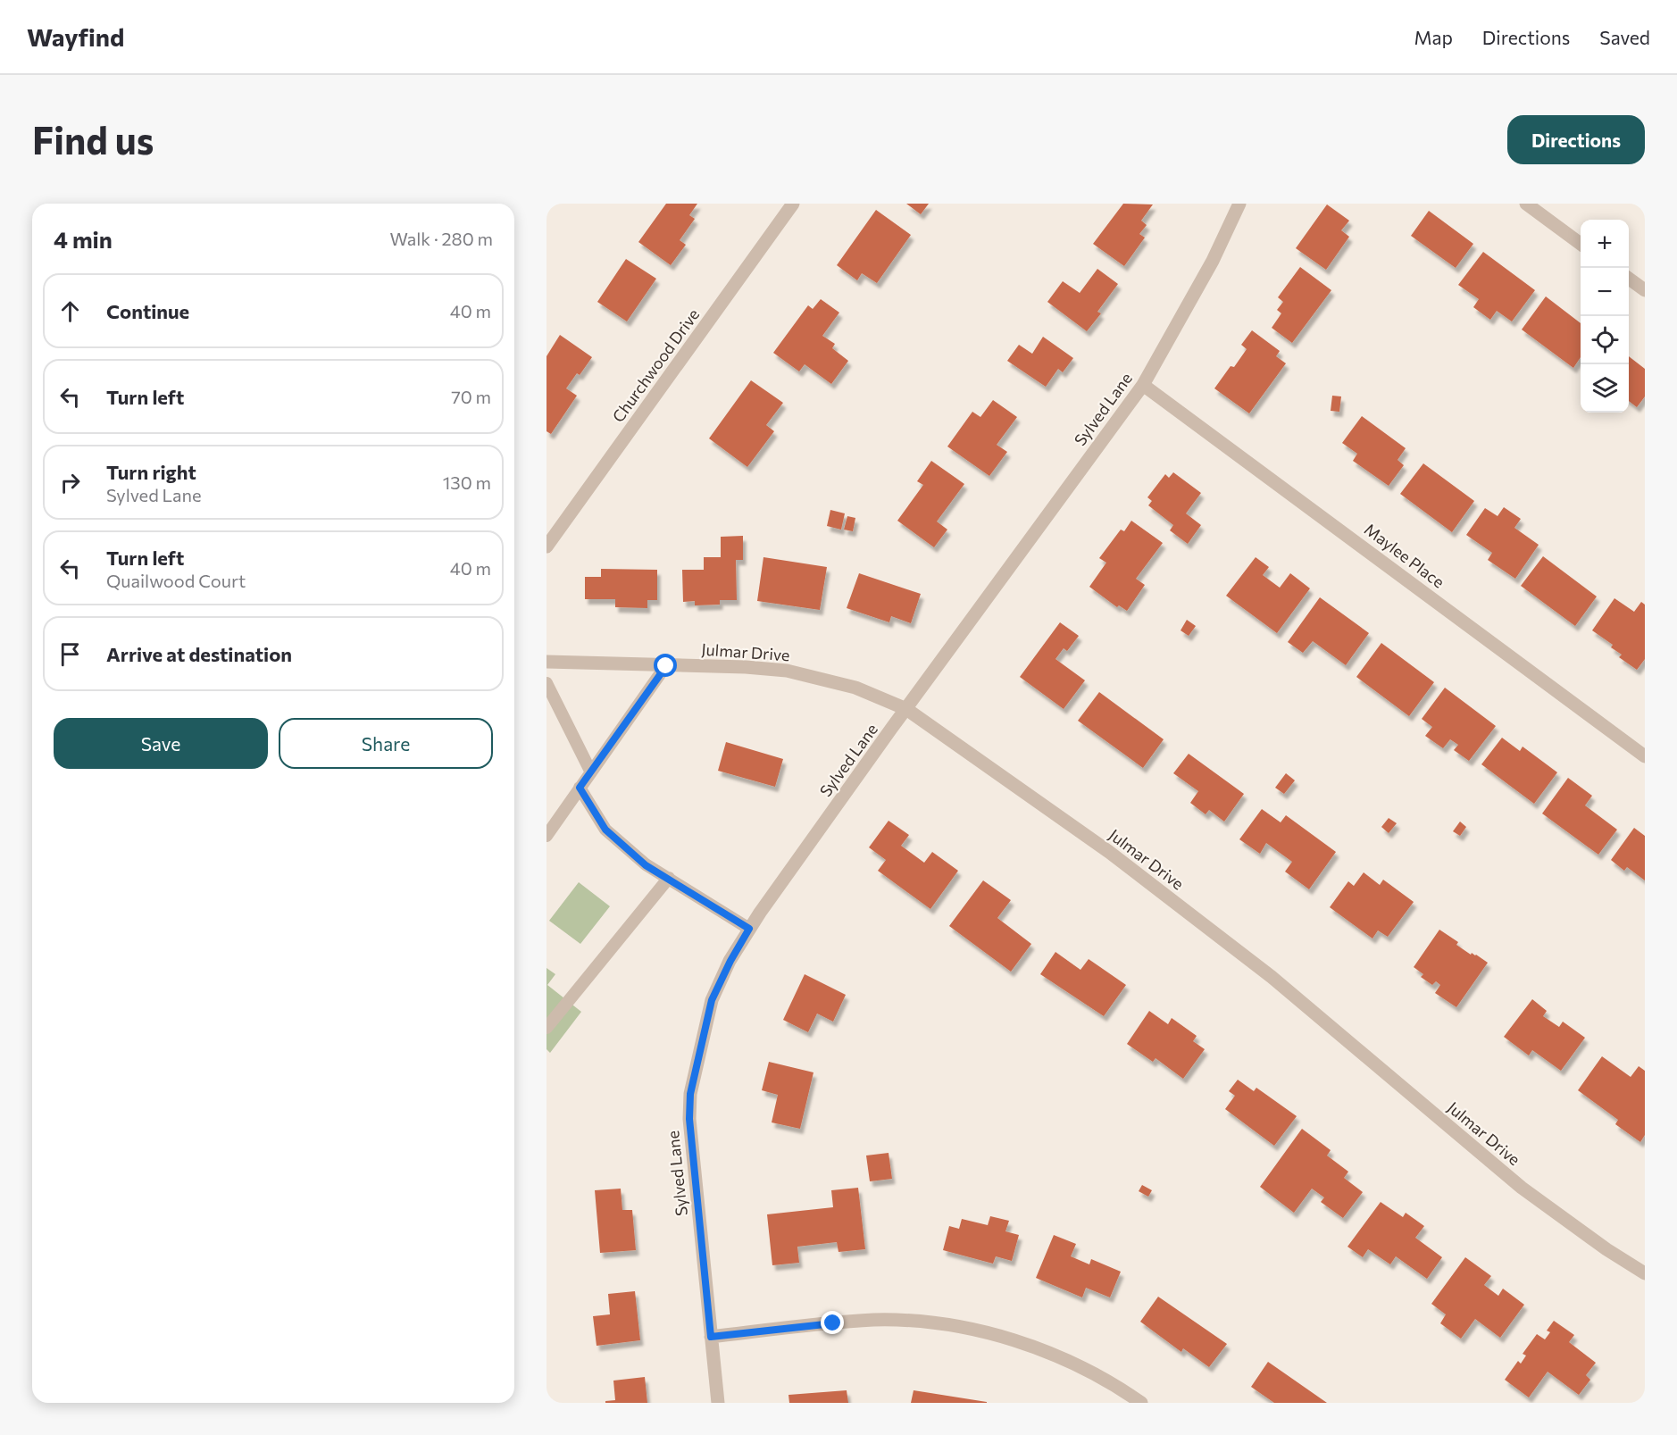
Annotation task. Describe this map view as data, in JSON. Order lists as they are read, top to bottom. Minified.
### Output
{"streets":{"street":["Churchwood Drive","Sylved Lane","Maylee Place","Julmar Drive"]},"crossings":[["Sylved Lane","Maylee Place"],["Sylved Lane","Julmar Drive"]],"page":{"header":"Wayfind","nav":["Map","Directions","Saved"],"buttons":["Directions",["Save","Share"]],"title":"Find us","heading":["4 min","Walk · 280 m"],"map_buttons":["+","−"],"list":[["Continue","40 m"],["Turn left","70 m"],["Turn right","Sylved Lane","130 m"],["Turn left","Quailwood Court","40 m"],"Arrive at destination"]}}
